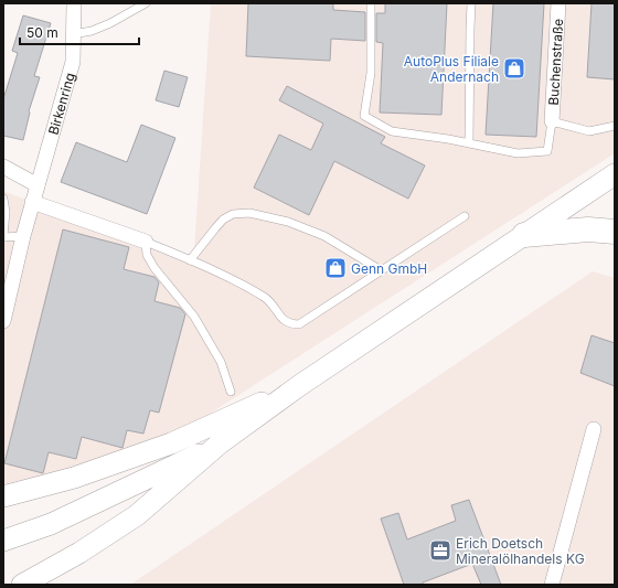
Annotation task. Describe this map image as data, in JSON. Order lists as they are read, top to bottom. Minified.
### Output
{"streets":{"street":["Buchenstraße","Birkenring"]},"places":{"shop":["AutoPlus Filiale Andernach","Genn GmbH"],"office":["Erich Doetsch Mineralölhandels KG"]},"scale_bar":"50 m"}
